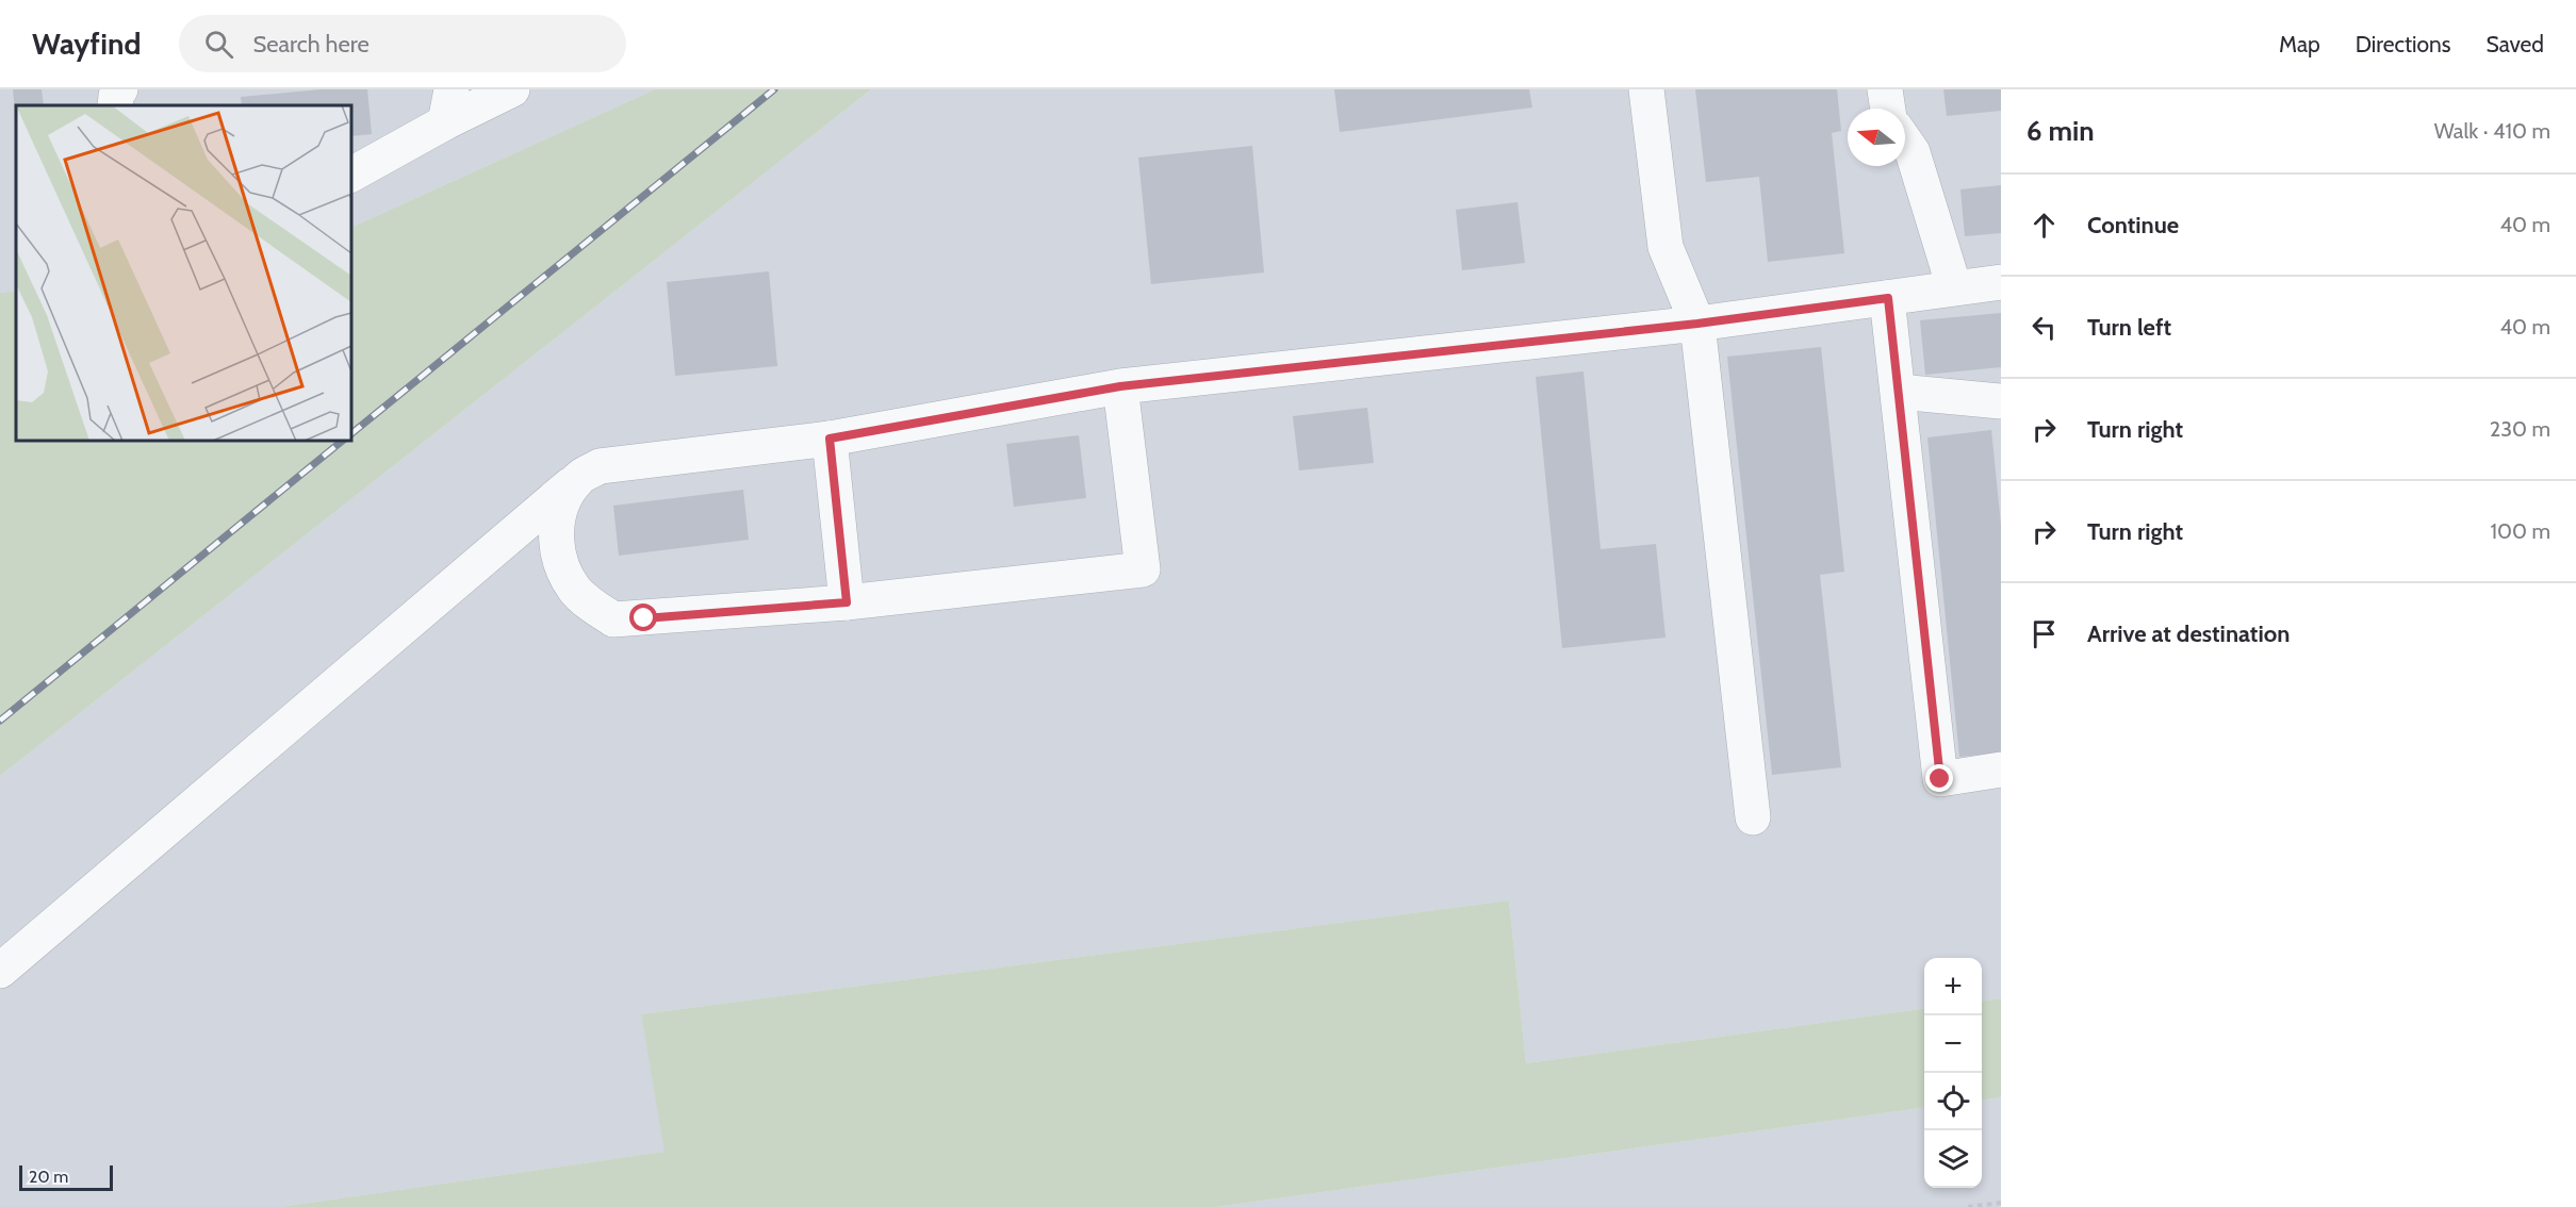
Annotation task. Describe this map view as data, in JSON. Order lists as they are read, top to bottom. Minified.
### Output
{"scale_bar":"20 m","north":"left","page":{"header":"Wayfind","search":"Search here","nav":["Map","Directions","Saved"],"heading":["6 min","Walk · 410 m"],"list":[["Continue","40 m"],["Turn left","40 m"],["Turn right","230 m"],["Turn right","100 m"],"Arrive at destination"],"map_buttons":["+","−"],"scale":"20 m"}}
